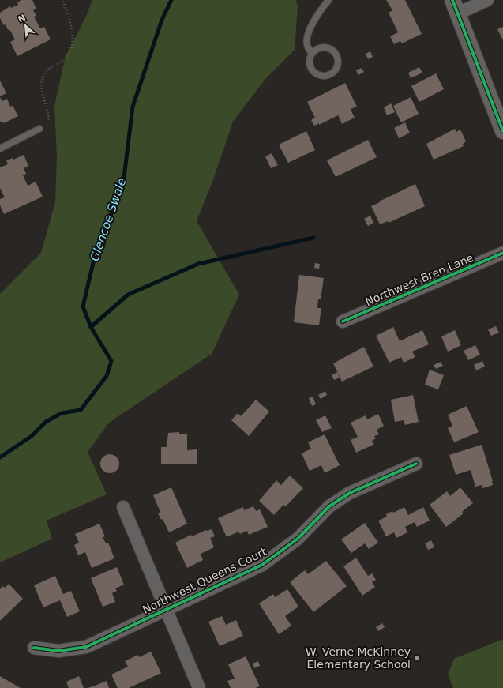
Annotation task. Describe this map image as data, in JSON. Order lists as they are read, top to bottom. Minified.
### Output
{"streets":{"street":["Northwest Bren Lane","Northwest Queens Court"]},"water":["Glencoe Swale"],"places":["W. Verne McKinney Elementary School"],"north":"top left"}
